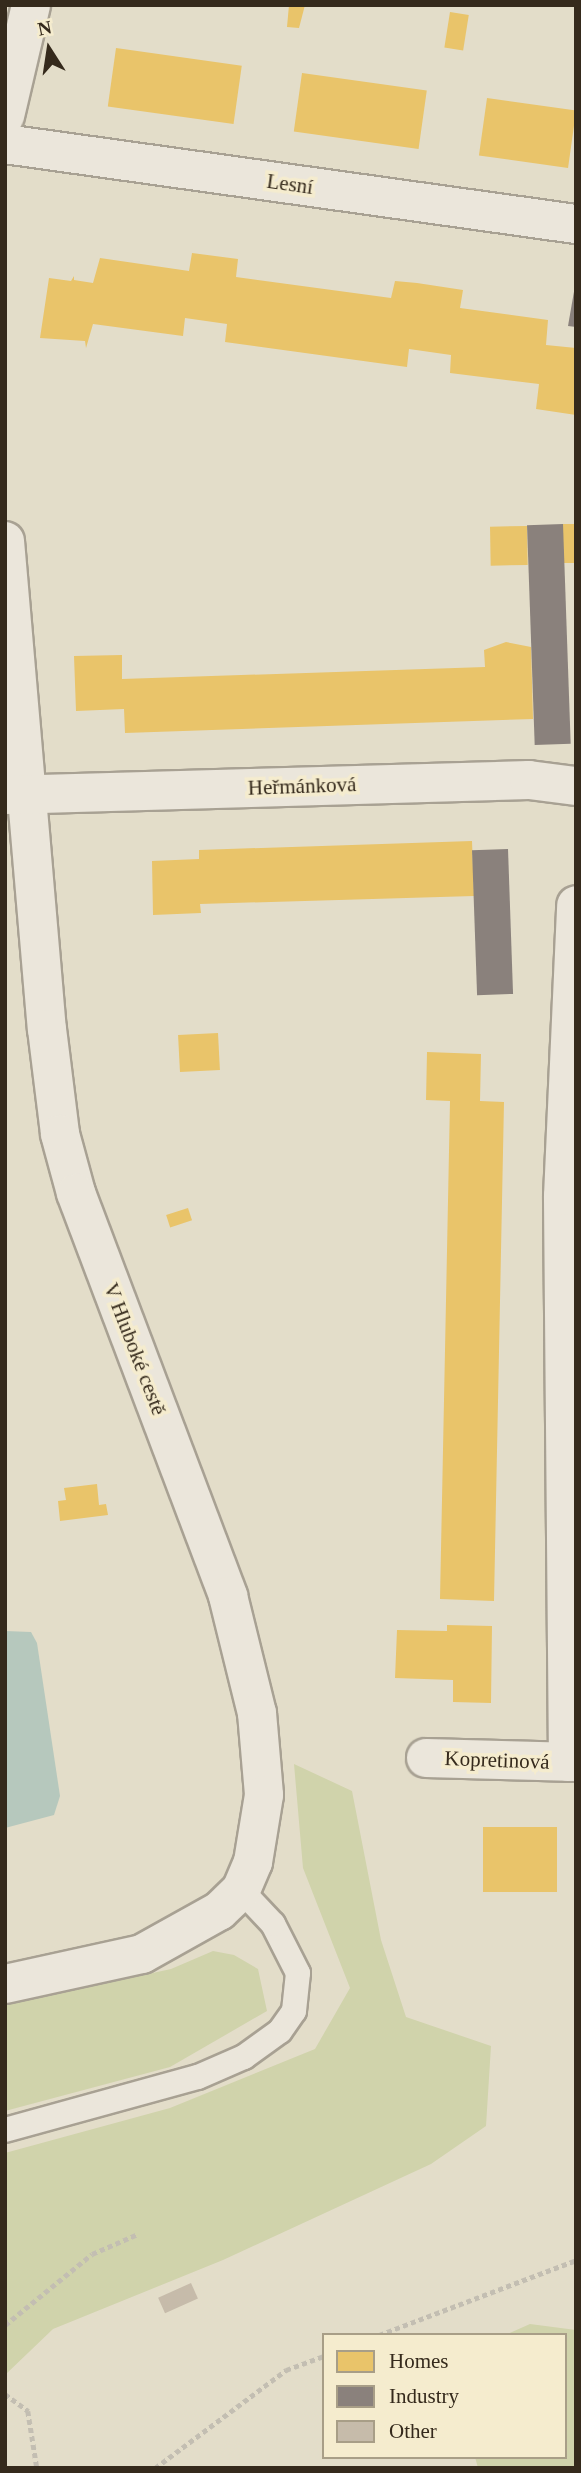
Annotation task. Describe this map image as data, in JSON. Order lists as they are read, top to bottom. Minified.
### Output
{"streets":{"street":["Lesní","Heřmánková","V Hluboké cestě","Kopretinová"]},"crossings":[["Heřmánková","V Hluboké cestě"]],"legend":["Homes","Industry","Other"],"north":"top"}
